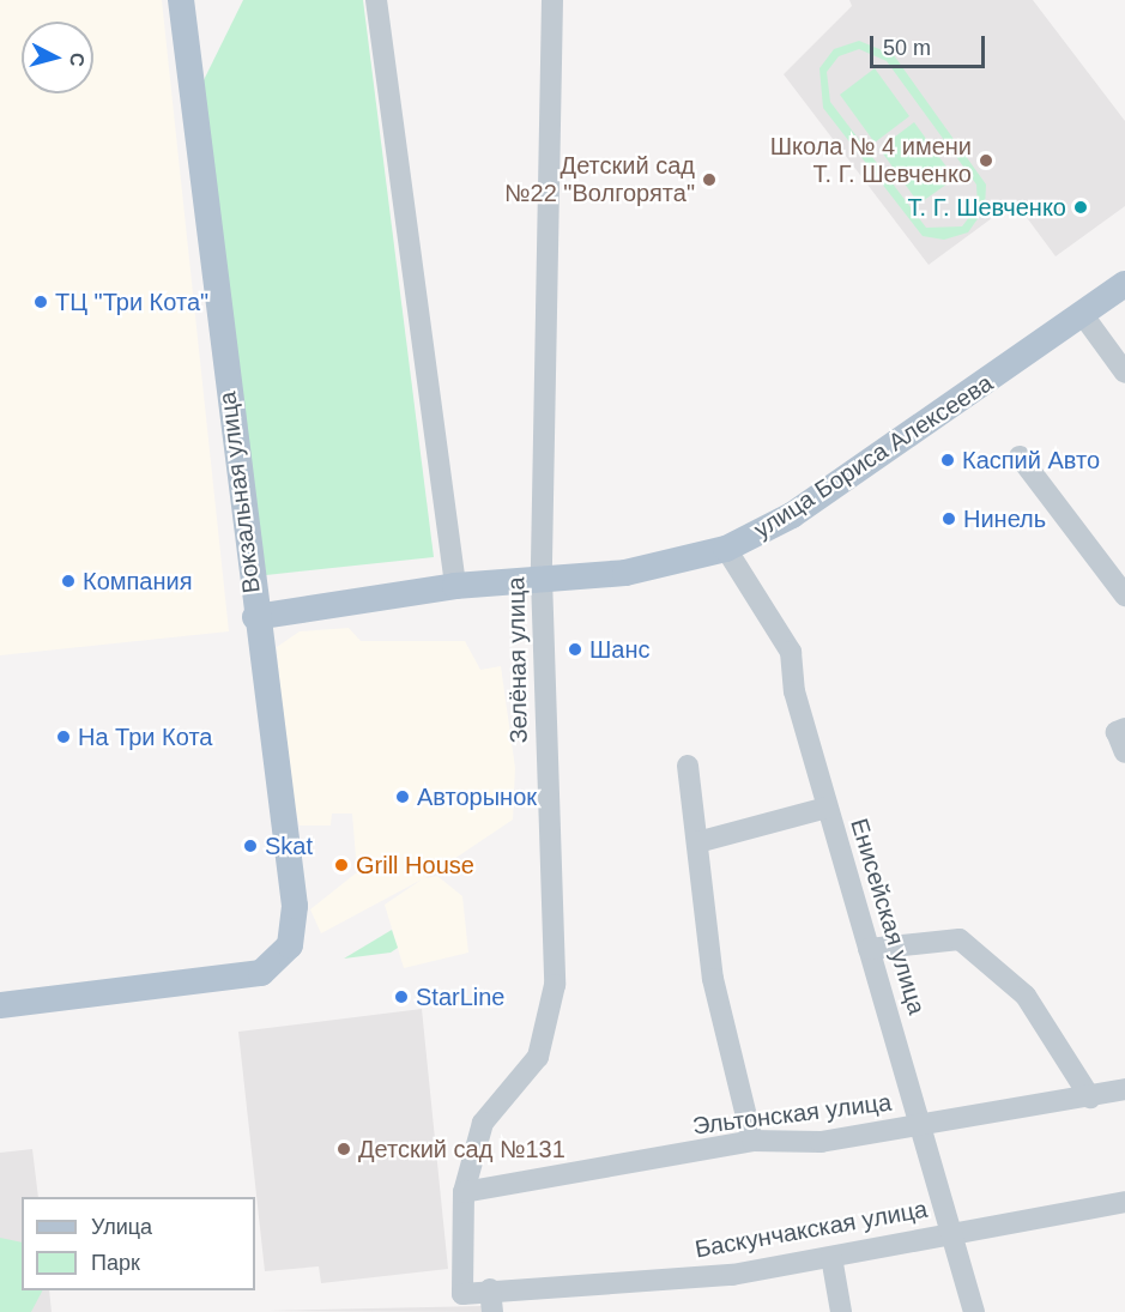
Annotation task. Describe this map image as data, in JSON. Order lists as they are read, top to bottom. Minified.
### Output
{"streets":{"main road":["улица Бориса Алексеева","Вокзальная улица"],"street":["Зелёная улица","Енисейская улица","Эльтонская улица","Баскунчакская улица"]},"crossings":[["улица Бориса Алексеева","Вокзальная улица"],["улица Бориса Алексеева","Зелёная улица"],["улица Бориса Алексеева","Енисейская улица"],["Зелёная улица","Эльтонская улица"],["Зелёная улица","Баскунчакская улица"],["Енисейская улица","Эльтонская улица"],["Енисейская улица","Баскунчакская улица"]],"places":["Школа № 4 имени Т. Г. Шевченко","Детский сад №22 \"Волгорята\"","Т. Г. Шевченко","ТЦ \"Три Кота\"","Каспий Авто","Нинель","Компания","Шанс","На Три Кота","Авторынок","Skat","Grill House","StarLine","Детский сад №131"],"legend":["Улица","Парк"],"scale_bar":"50 m","north":"right"}
